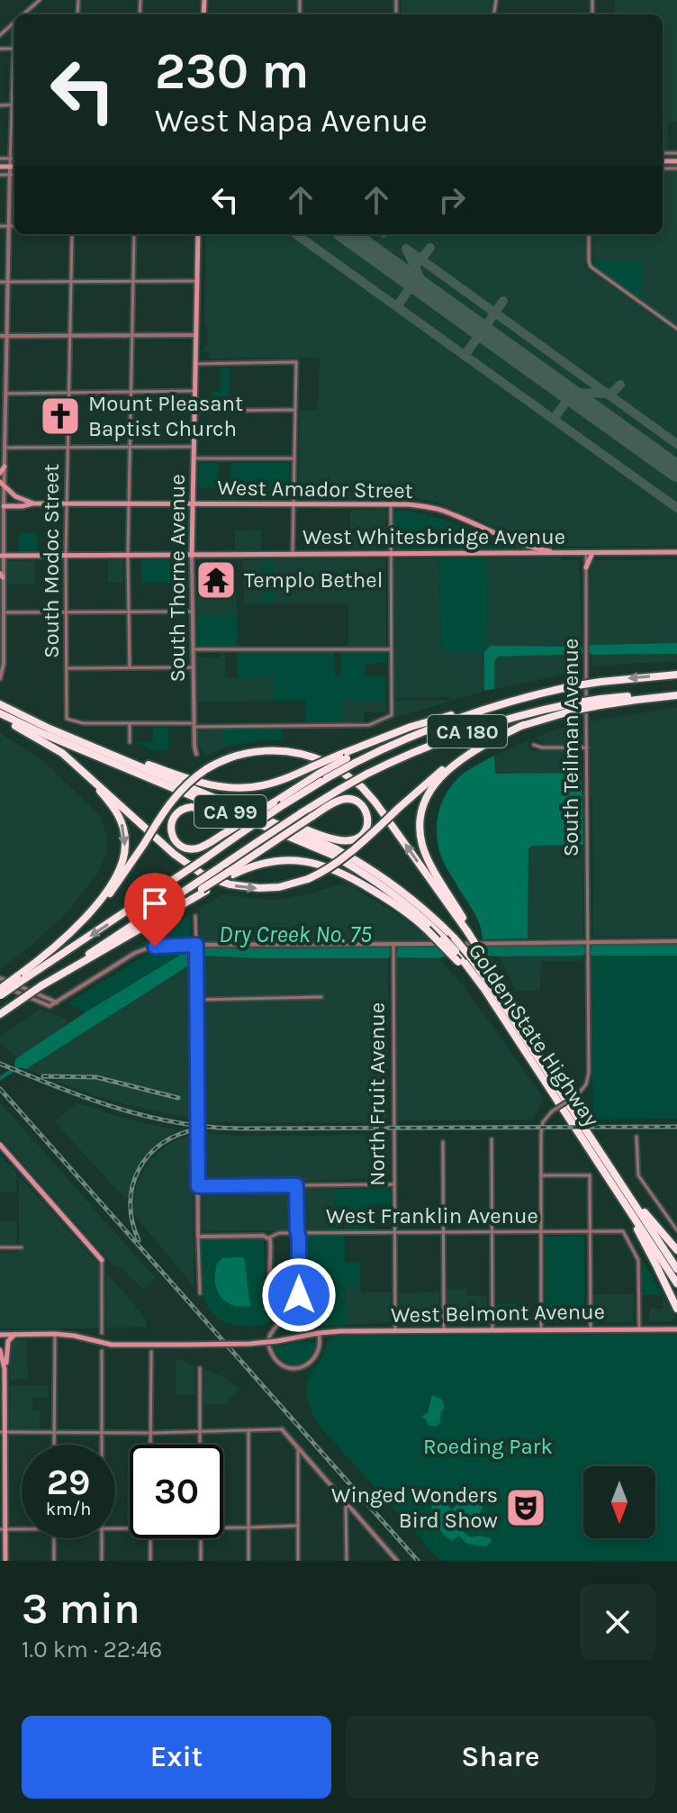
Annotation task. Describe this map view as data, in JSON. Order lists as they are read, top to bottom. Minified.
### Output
{"streets":{"highway":["CA 180","CA 99","Golden State Highway"],"main road":["West Amador Street","West Whitesbridge Avenue","South Thorne Avenue","West Belmont Avenue"],"street":["South Modoc Street","South Teilman Avenue","North Fruit Avenue","West Franklin Avenue"]},"crossings":[["West Amador Street","West Whitesbridge Avenue"],["West Amador Street","South Modoc Street"],["West Amador Street","South Thorne Avenue"],["West Whitesbridge Avenue","South Modoc Street"],["West Whitesbridge Avenue","South Thorne Avenue"],["North Fruit Avenue","West Franklin Avenue"],["North Fruit Avenue","West Belmont Avenue"],["West Franklin Avenue","West Belmont Avenue"]],"water":["Dry Creek No. 75"],"parks":["Roeding Park"],"places":{"church":["Mount Pleasant Baptist Church"],"temple":["Templo Bethel"],"theatre":["Winged Wonders Bird Show"]},"north":"bottom","page":{"turn":["230 m","West Napa Avenue"],"speed":"29 km/h","limit":"30","heading":["3 min","1.0 km · 22:46"],"buttons":["Exit","Share"]}}
